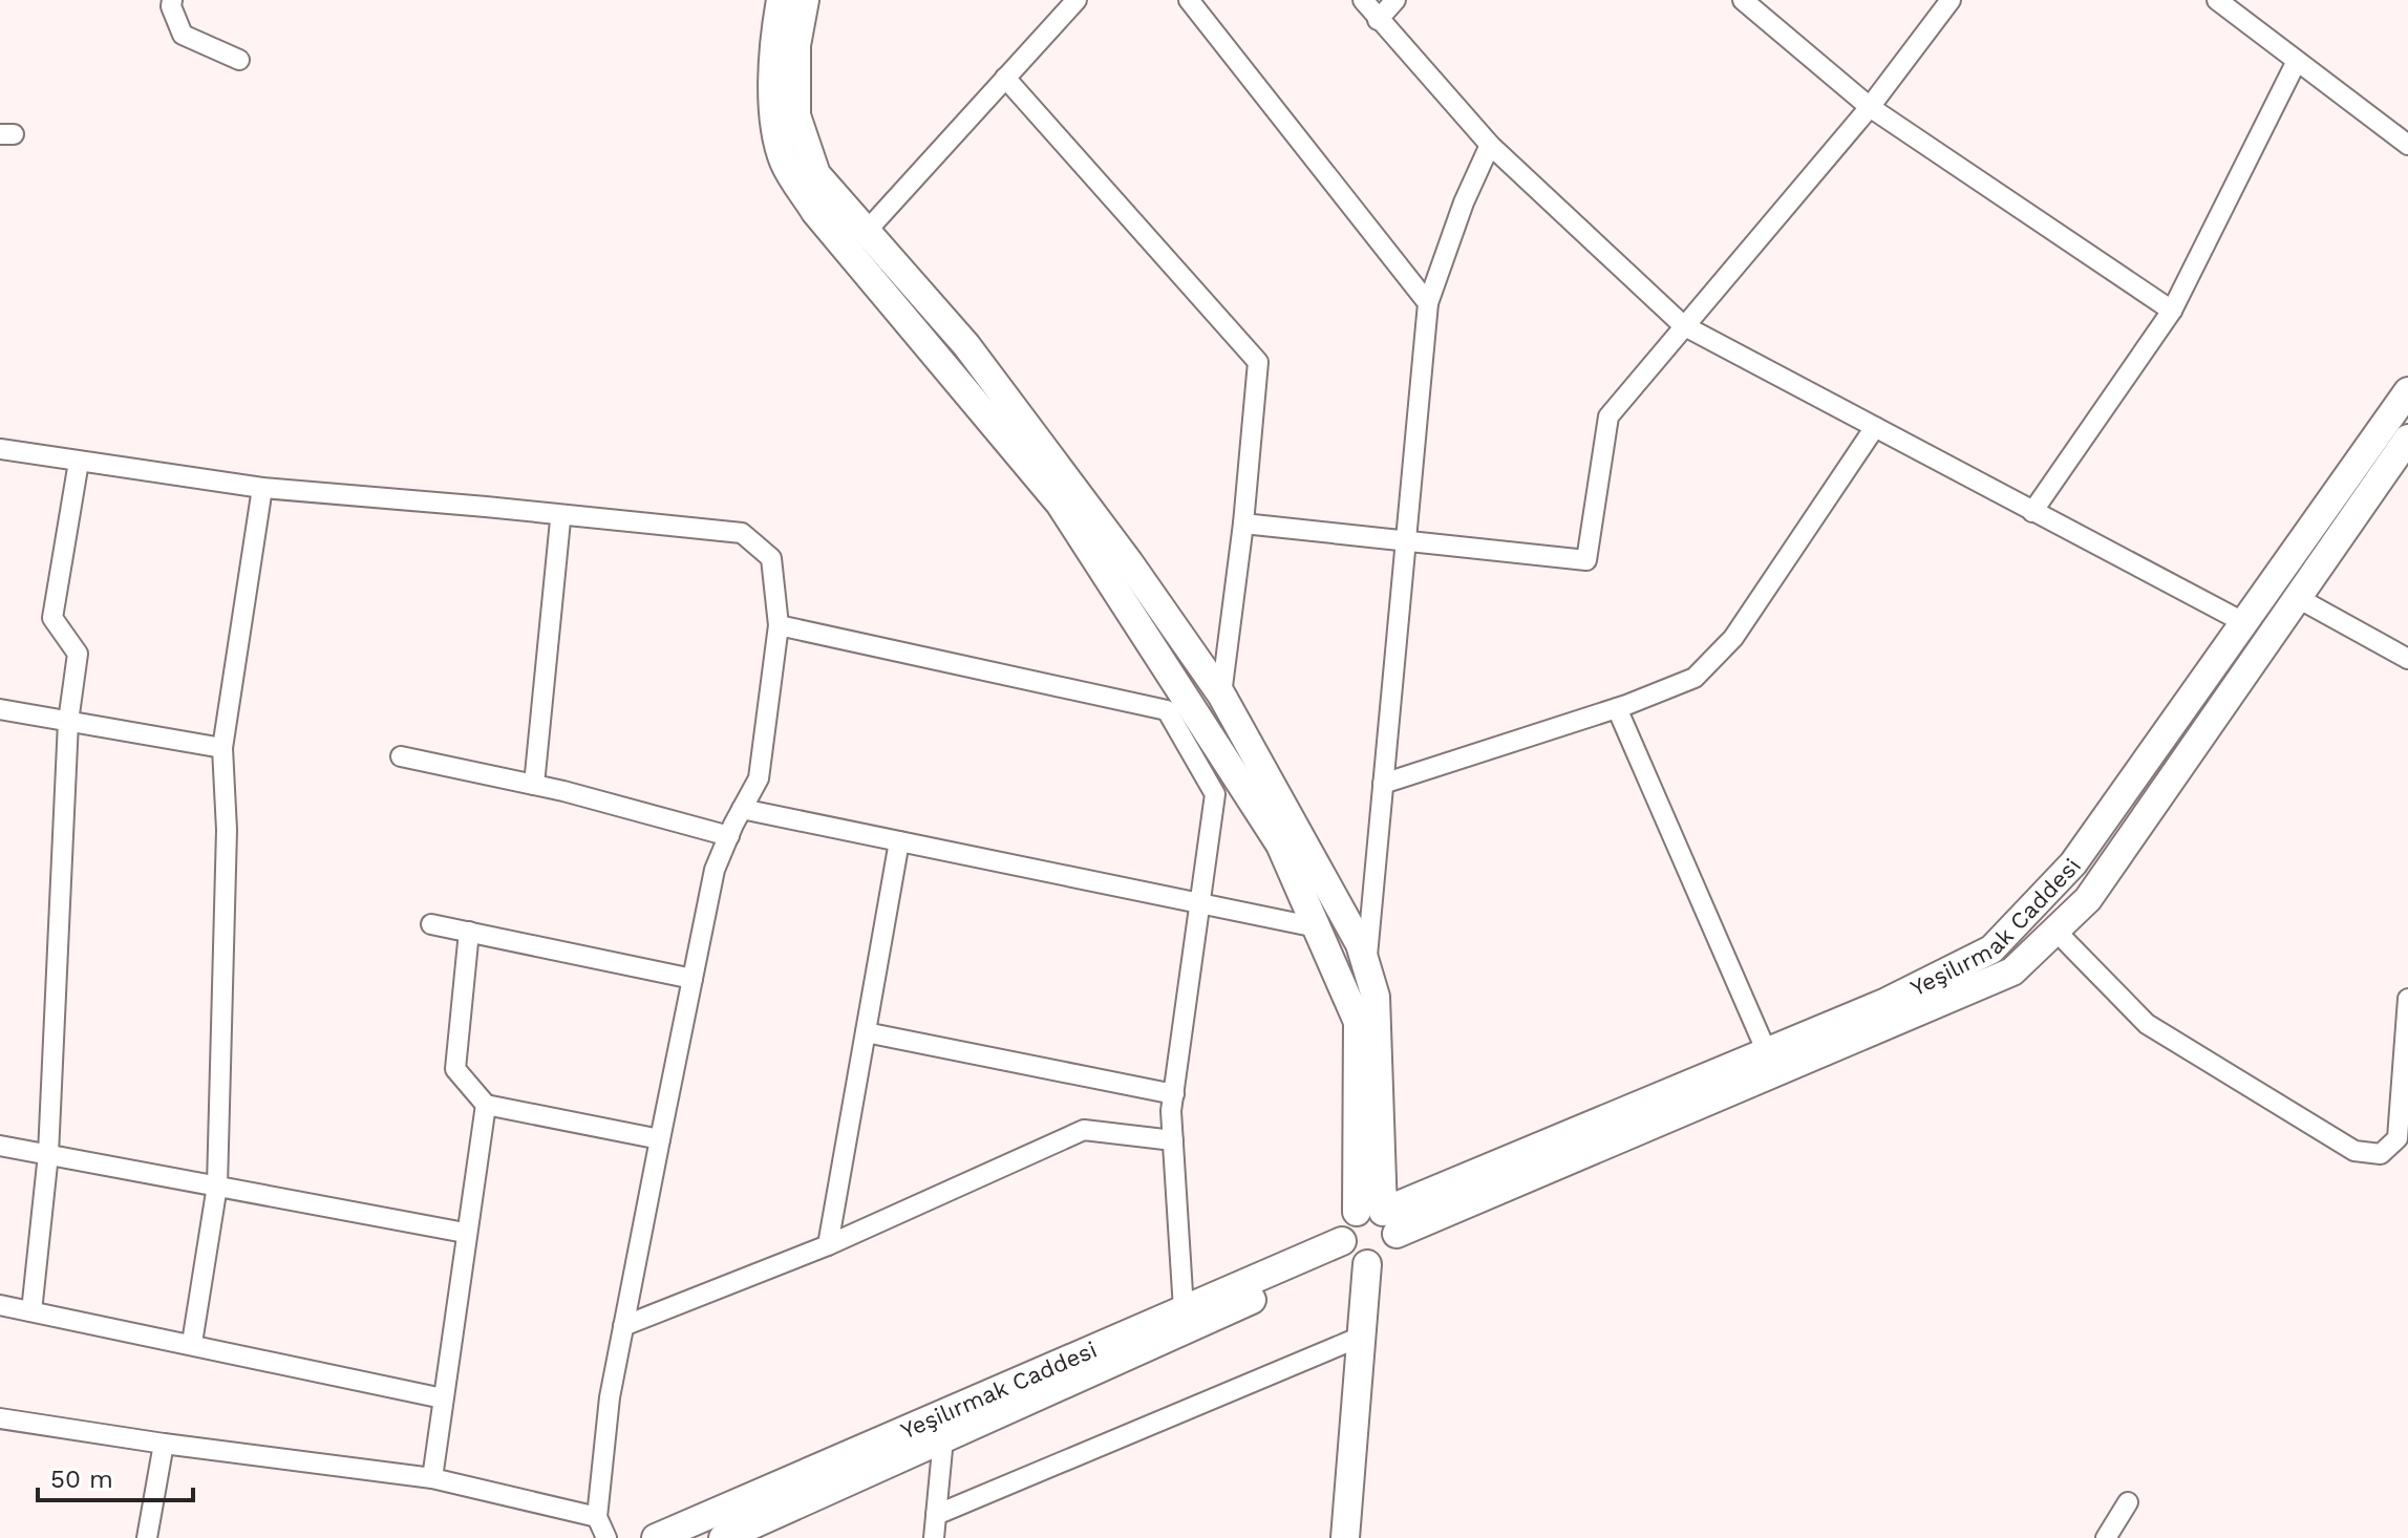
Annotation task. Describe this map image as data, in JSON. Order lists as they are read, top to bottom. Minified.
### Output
{"streets":{"main road":["Yeşilırmak Caddesi"]},"scale_bar":"50 m"}
